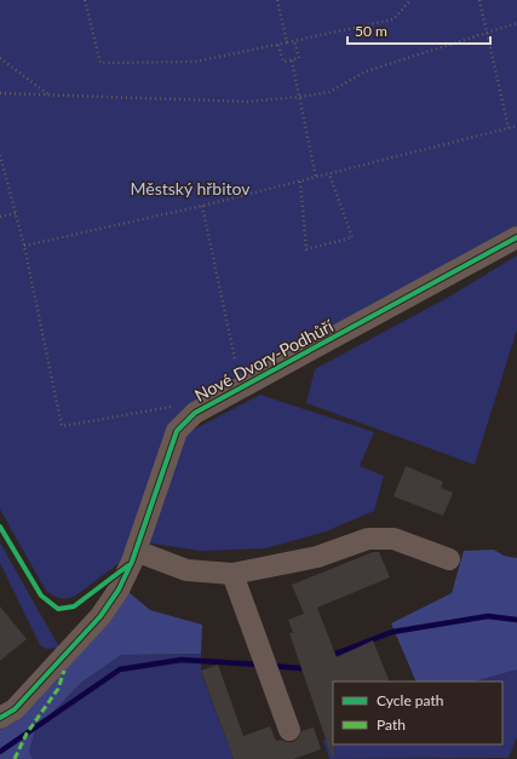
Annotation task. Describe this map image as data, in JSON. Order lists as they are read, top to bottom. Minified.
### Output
{"streets":{"street":["Nové Dvory-Podhůří"]},"parks":["Městský hřbitov"],"legend":["Cycle path","Path"],"scale_bar":"50 m"}
